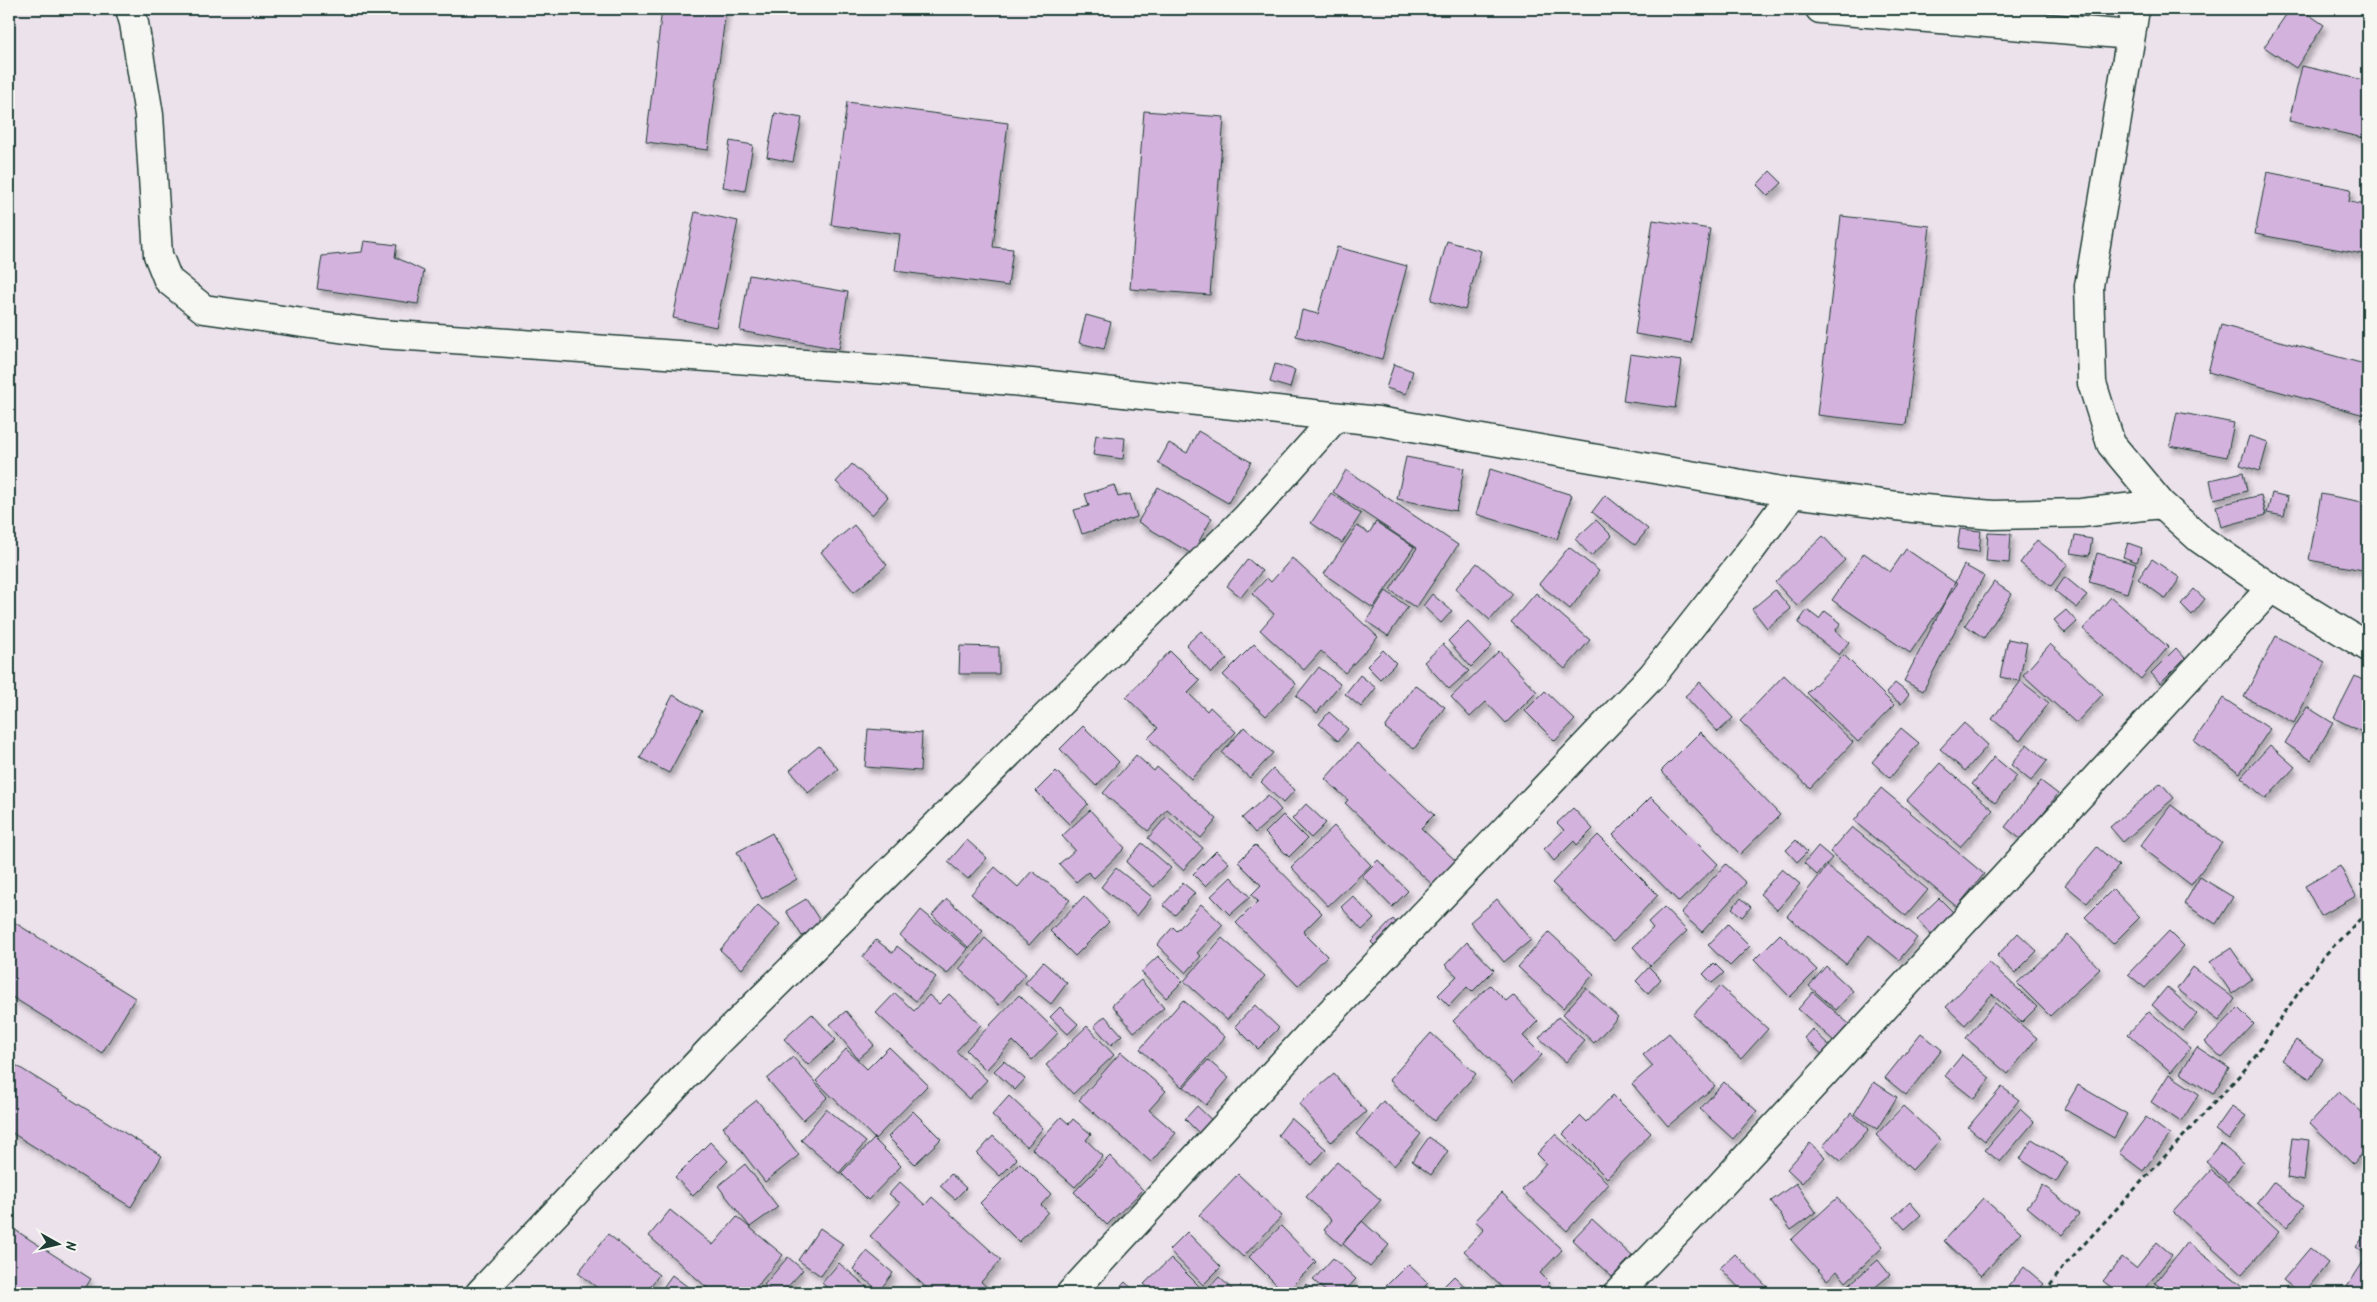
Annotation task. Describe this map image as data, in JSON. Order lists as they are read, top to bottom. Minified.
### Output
{"north":"right"}
